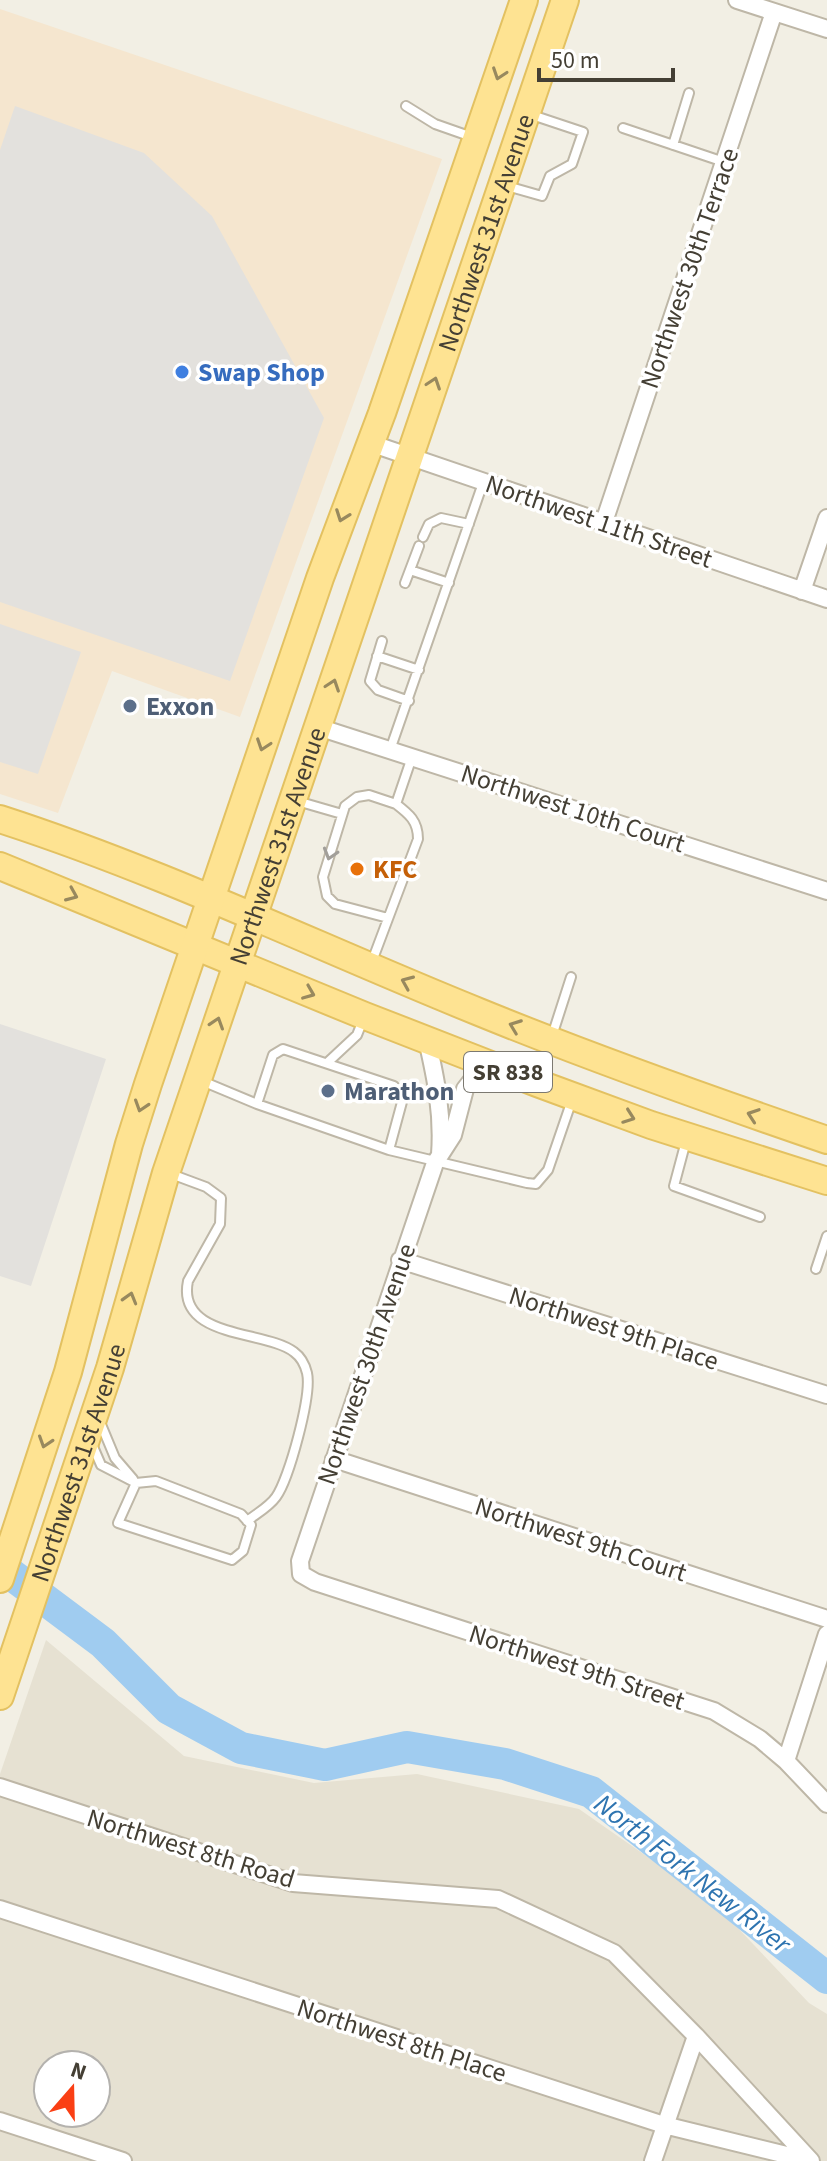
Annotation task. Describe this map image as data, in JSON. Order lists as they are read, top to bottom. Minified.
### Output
{"streets":{"main road":["Northwest 31st Avenue","SR 838"],"street":["Northwest 30th Terrace","Northwest 11th Street","Northwest 10th Court","Northwest 9th Place","Northwest 30th Avenue","Northwest 9th Court","Northwest 9th Street","Northwest 8th Road","Northwest 8th Place"]},"crossings":[["Northwest 31st Avenue","Northwest 11th Street"],["Northwest 31st Avenue","Northwest 10th Court"],["Northwest 31st Avenue","SR 838"],["Northwest 30th Terrace","Northwest 11th Street"],["SR 838","Northwest 30th Avenue"],["Northwest 9th Place","Northwest 30th Avenue"],["Northwest 30th Avenue","Northwest 9th Court"],["Northwest 30th Avenue","Northwest 9th Street"],["Northwest 8th Road","Northwest 8th Place"]],"water":["North Fork New River"],"places":["Swap Shop","Exxon","KFC","Marathon"],"scale_bar":"50 m","north":"top"}
